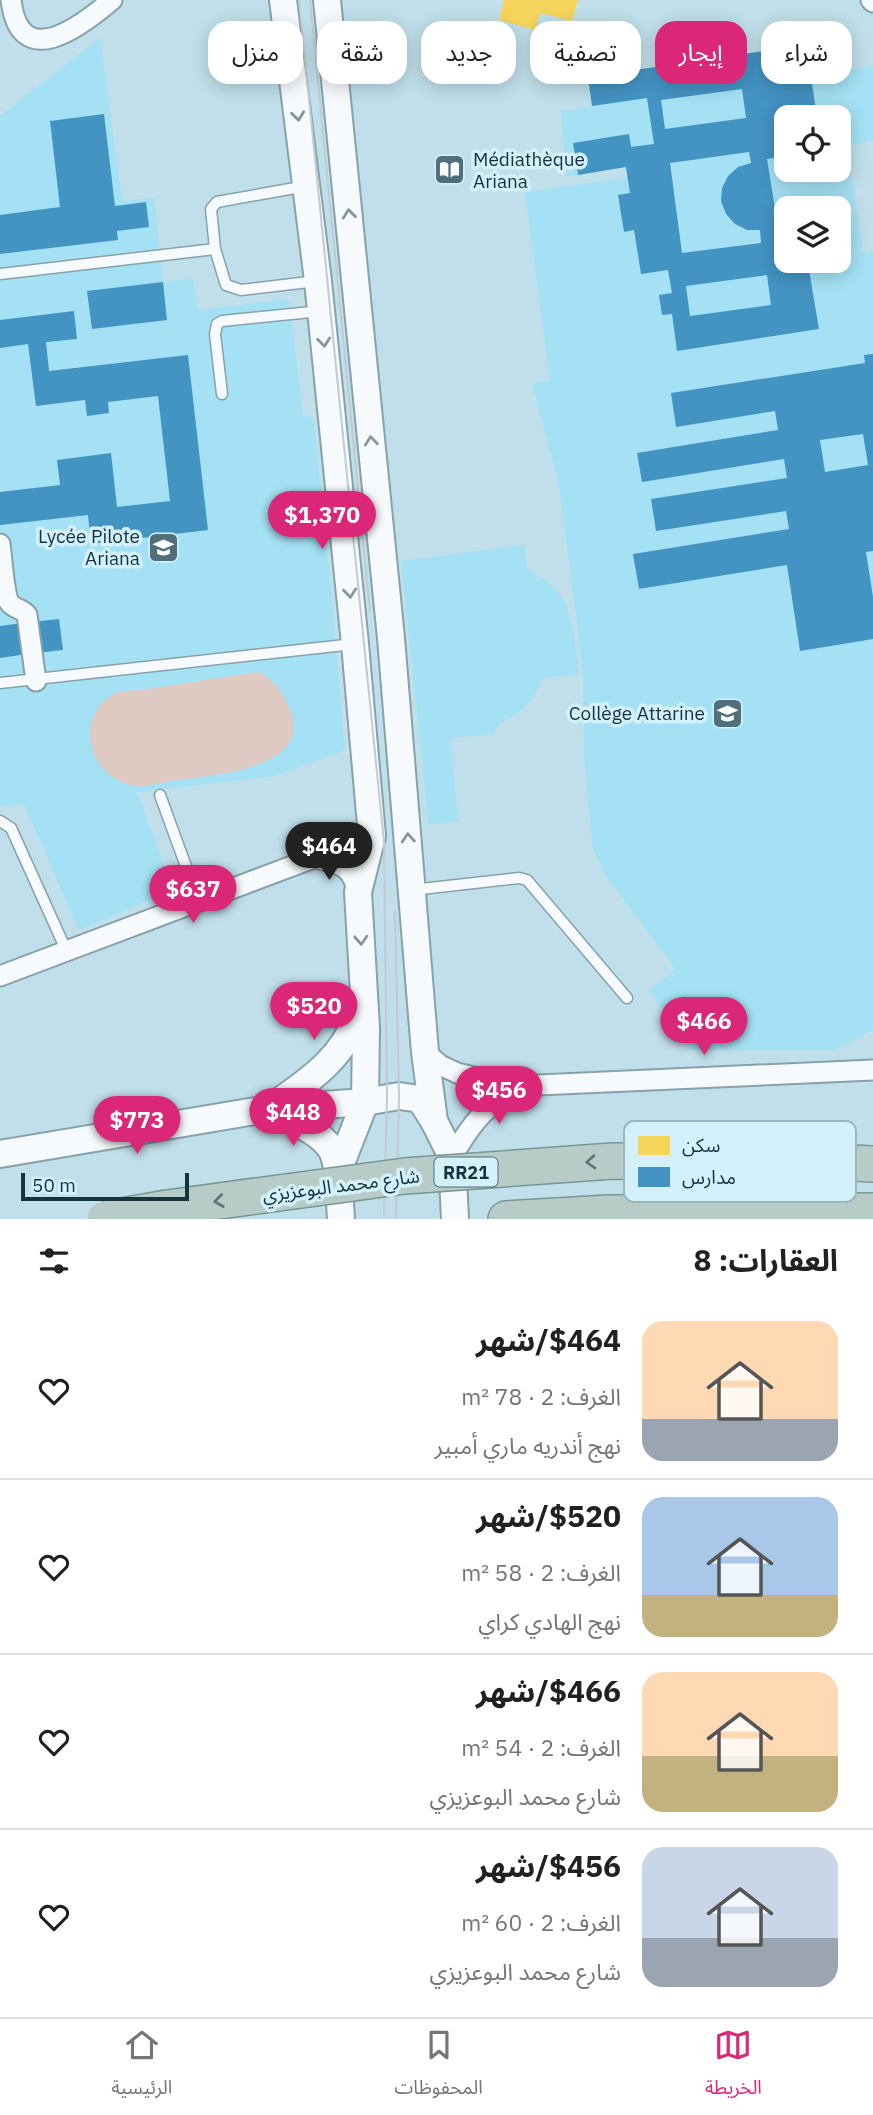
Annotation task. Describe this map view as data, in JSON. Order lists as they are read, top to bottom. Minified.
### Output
{"streets":{"highway":["RR21","شارع محمد البوعزيزي"]},"one_way":["شارع محمد البوعزيزي"],"places":{"library":["Médiathèque Ariana"],"school or university":["Lycée Pilote Ariana","Collège Attarine"]},"legend":["سكن","مدارس"],"scale_bar":"50 m","page":{"chip":["شراء","إيجار","تصفية","جديد","شقة","منزل"],"price":["$1,370","$464","$637","$520","$466","$456","$448","$773"],"scale":"50 m","heading":"العقارات: 8","list":[{"name":"$464/شهر","note":"الغرف: 2 · 78 m² · نهج أندريه ماري أمبير"},{"name":"$520/شهر","note":"الغرف: 2 · 58 m² · نهج الهادي كراي"},{"name":"$466/شهر","note":"الغرف: 2 · 54 m² · شارع محمد البوعزيزي"},{"name":"$456/شهر","note":"الغرف: 2 · 60 m² · شارع محمد البوعزيزي"}],"tabs":["الخريطة","المحفوظات","الرئيسية"]}}
